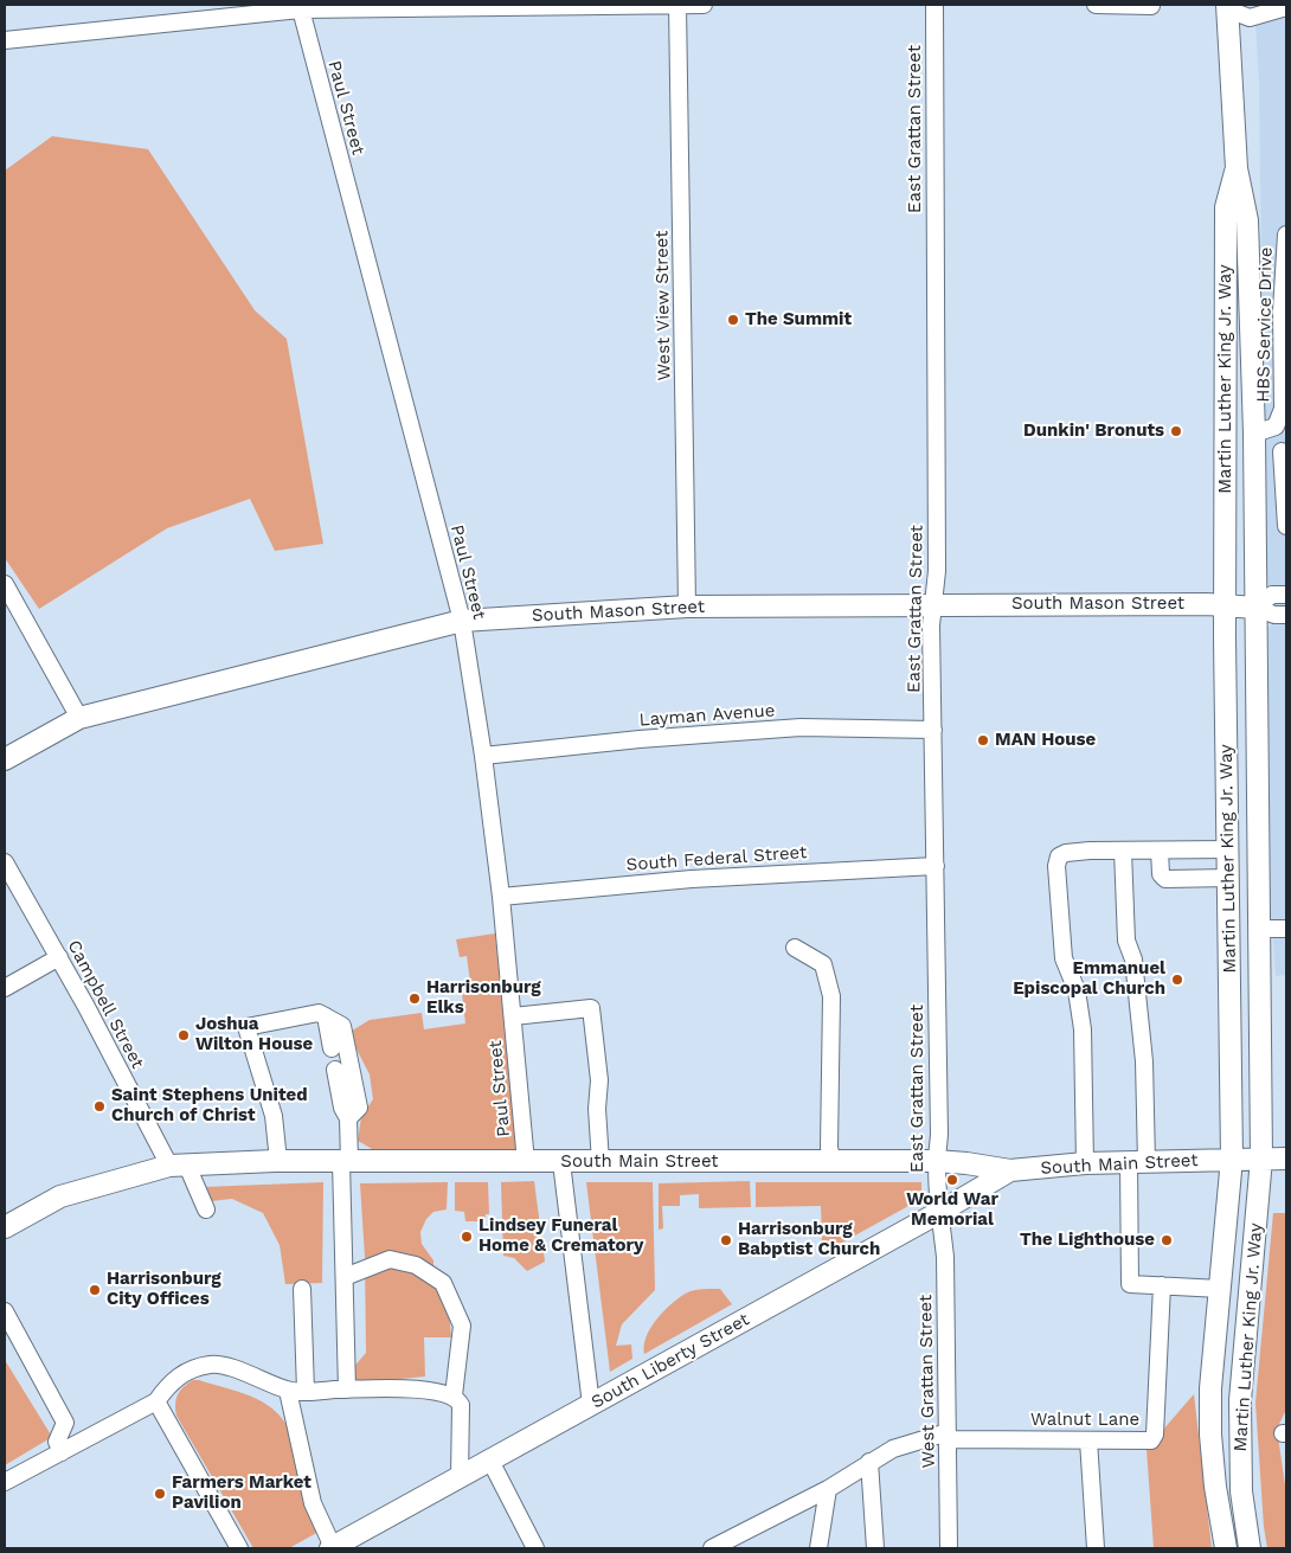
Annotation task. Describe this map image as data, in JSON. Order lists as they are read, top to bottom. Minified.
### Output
{"streets":{"main road":["Martin Luther King Jr. Way","South Mason Street","South Main Street","South Liberty Street"],"street":["Paul Street","East Grattan Street","West View Street","HBS Service Drive","Layman Avenue","South Federal Street","Campbell Street","West Grattan Street","Walnut Lane"]},"crossings":[["Paul Street","South Mason Street"],["Paul Street","Layman Avenue"],["Paul Street","South Federal Street"],["Paul Street","South Main Street"],["East Grattan Street","South Mason Street"],["East Grattan Street","Layman Avenue"],["East Grattan Street","South Federal Street"],["East Grattan Street","South Main Street"],["East Grattan Street","South Liberty Street"],["East Grattan Street","West Grattan Street"],["West View Street","South Mason Street"],["HBS Service Drive","Martin Luther King Jr. Way"],["Martin Luther King Jr. Way","South Mason Street"],["Martin Luther King Jr. Way","South Main Street"],["Campbell Street","South Main Street"],["South Main Street","South Liberty Street"],["South Liberty Street","West Grattan Street"],["West Grattan Street","Walnut Lane"]],"places":["The Summit","Dunkin' Bronuts","MAN House","Emmanuel Episcopal Church","Harrisonburg Elks","Joshua Wilton House","Saint Stephens United Church of Christ","World War Memorial","Lindsey Funeral Home & Crematory","Harrisonburg Babptist Church","The Lighthouse","Harrisonburg City Offices","Farmers Market Pavilion"]}
